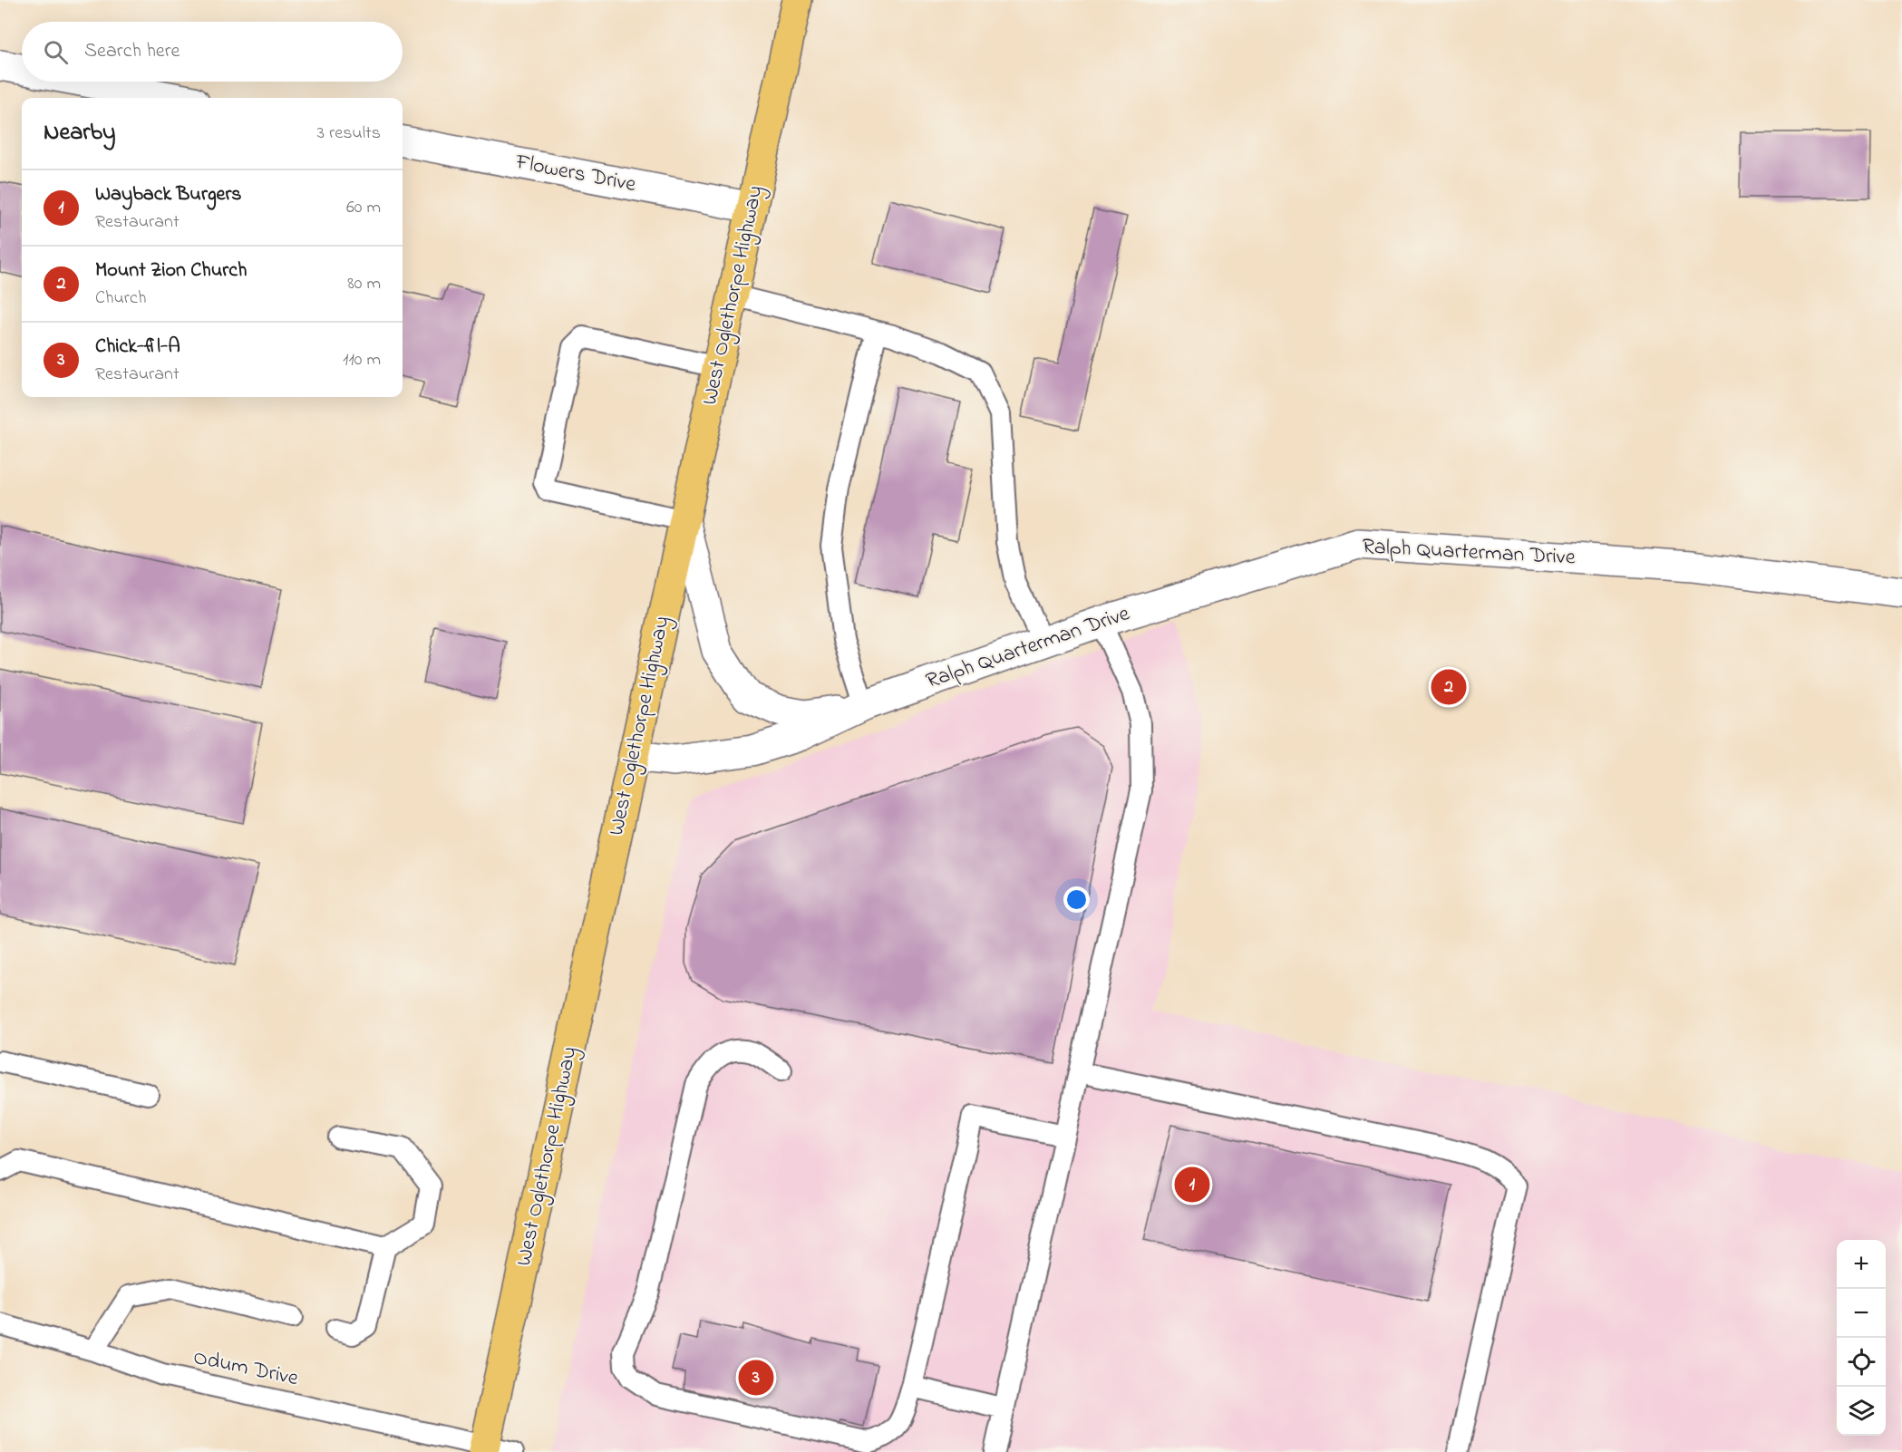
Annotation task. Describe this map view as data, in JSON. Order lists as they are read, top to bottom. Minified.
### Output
{"streets":{"highway":["West Oglethorpe Highway"],"street":["Flowers Drive","Ralph Quarterman Drive"],"lane":["Odum Drive"]},"crossings":[["Flowers Drive","West Oglethorpe Highway"],["West Oglethorpe Highway","Ralph Quarterman Drive"],["West Oglethorpe Highway","Odum Drive"]],"page":{"search":"Search here","heading":["Nearby","3 results"],"list":[{"mark":"1","name":"Wayback Burgers","note":"Restaurant","value":"60 m"},{"mark":"2","name":"Mount Zion Church","note":"Church","value":"80 m"},{"mark":"3","name":"Chick-fil-A","note":"Restaurant","value":"110 m"}],"pins":["2","1","3"],"map_buttons":["+","−"]}}
